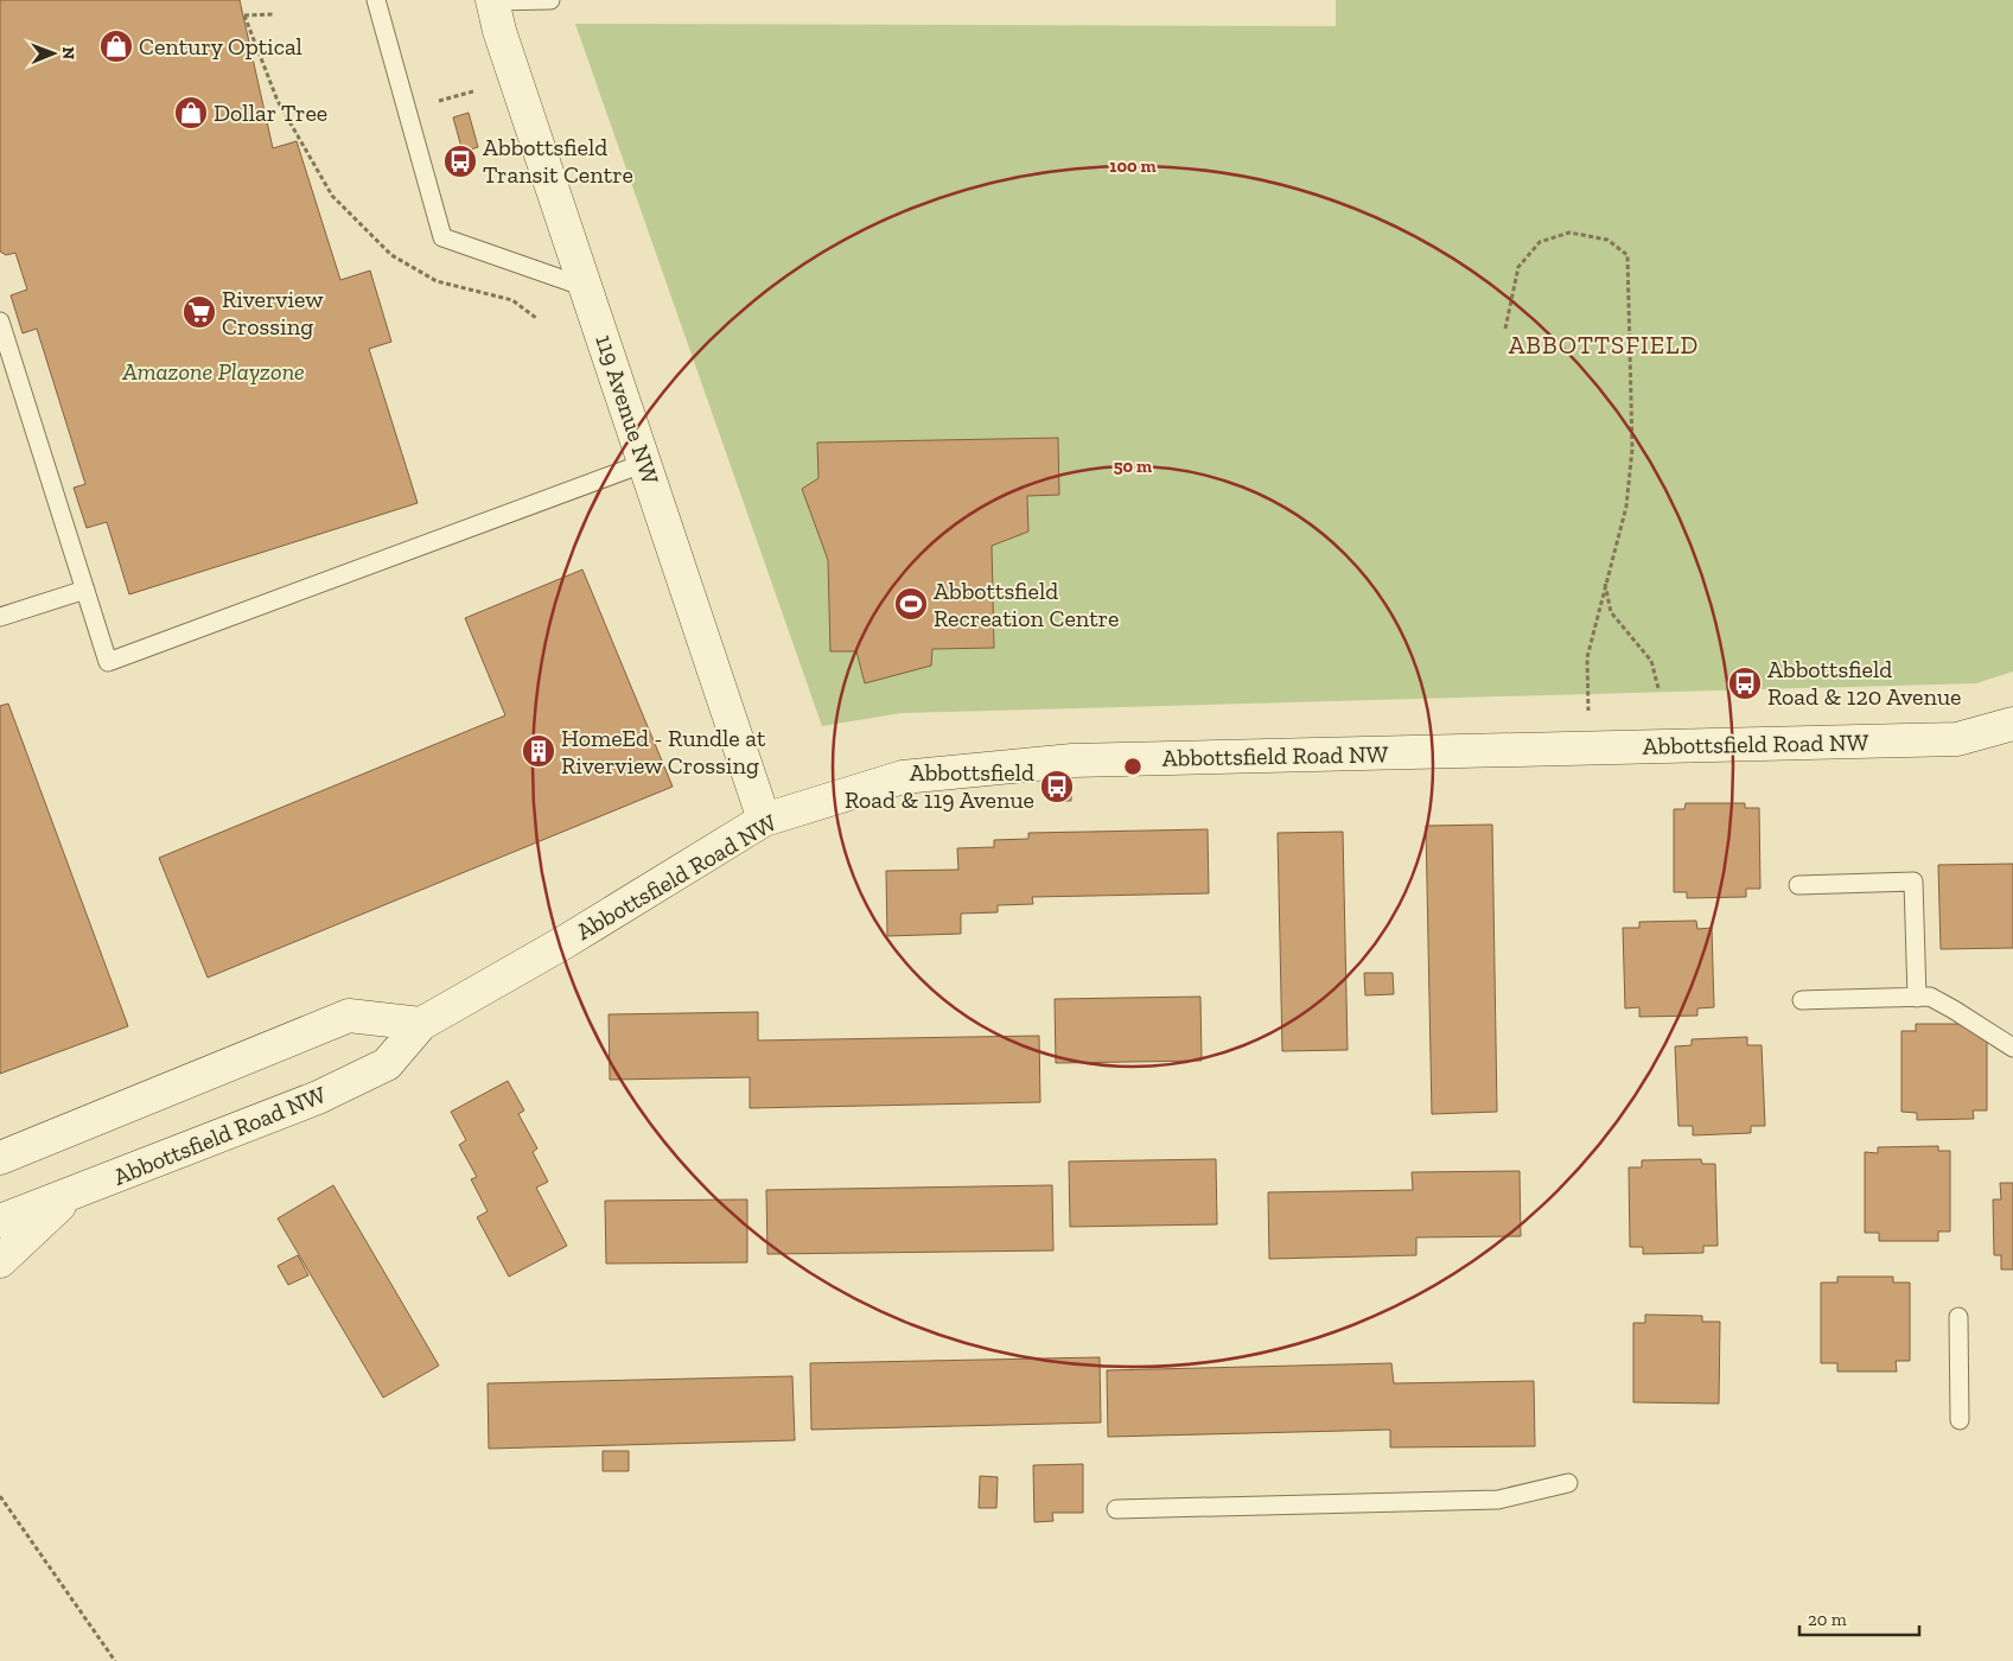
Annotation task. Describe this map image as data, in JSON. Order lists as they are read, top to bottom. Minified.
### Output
{"streets":{"street":["119 Avenue NW","Abbottsfield Road NW"]},"crossings":[["119 Avenue NW","Abbottsfield Road NW"]],"districts":["ABBOTTSFIELD"],"parks":["Amazone Playzone"],"places":{"shop":["Century Optical","Dollar Tree"],"bus stop":["Abbottsfield Transit Centre","Abbottsfield Road & 120 Avenue","Abbottsfield Road & 119 Avenue"],"supermarket":["Riverview Crossing"],"sports":["Abbottsfield Recreation Centre"],"building":["HomeEd - Rundle at Riverview Crossing"]},"scale_bar":"20 m","north":"right","rings":["100 m","50 m"]}
